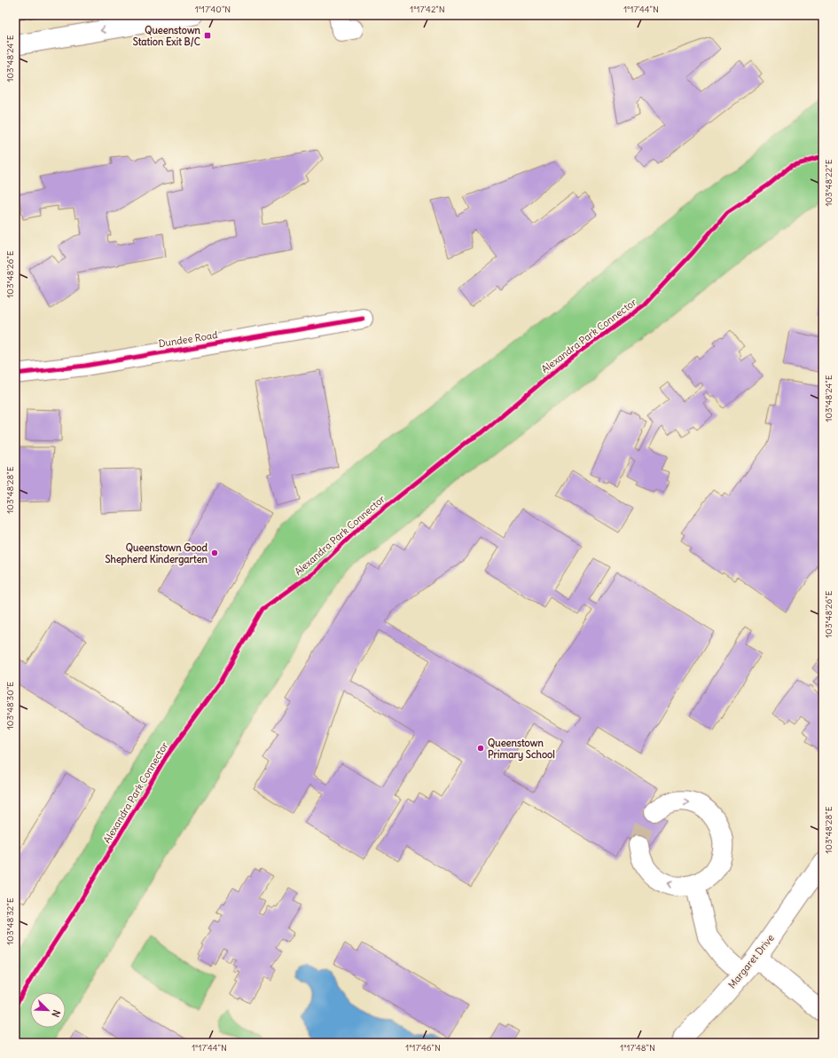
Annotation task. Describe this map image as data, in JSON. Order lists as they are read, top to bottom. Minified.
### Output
{"streets":{"street":["Dundee Road","Margaret Drive"],"cycle path":["Alexandra Park Connector"]},"places":{"transit":["Queenstown Station Exit B/C"],"other":["Queenstown Good Shepherd Kindergarten","Queenstown Primary School"]},"north":"bottom right","coordinates":["1°17'40\"N","1°17'42\"N","1°17'44\"N","103°48'24\"E","103°48'22\"E","103°48'26\"E","103°48'28\"E","103°48'30\"E","103°48'32\"E","1°17'46\"N","1°17'48\"N"]}
